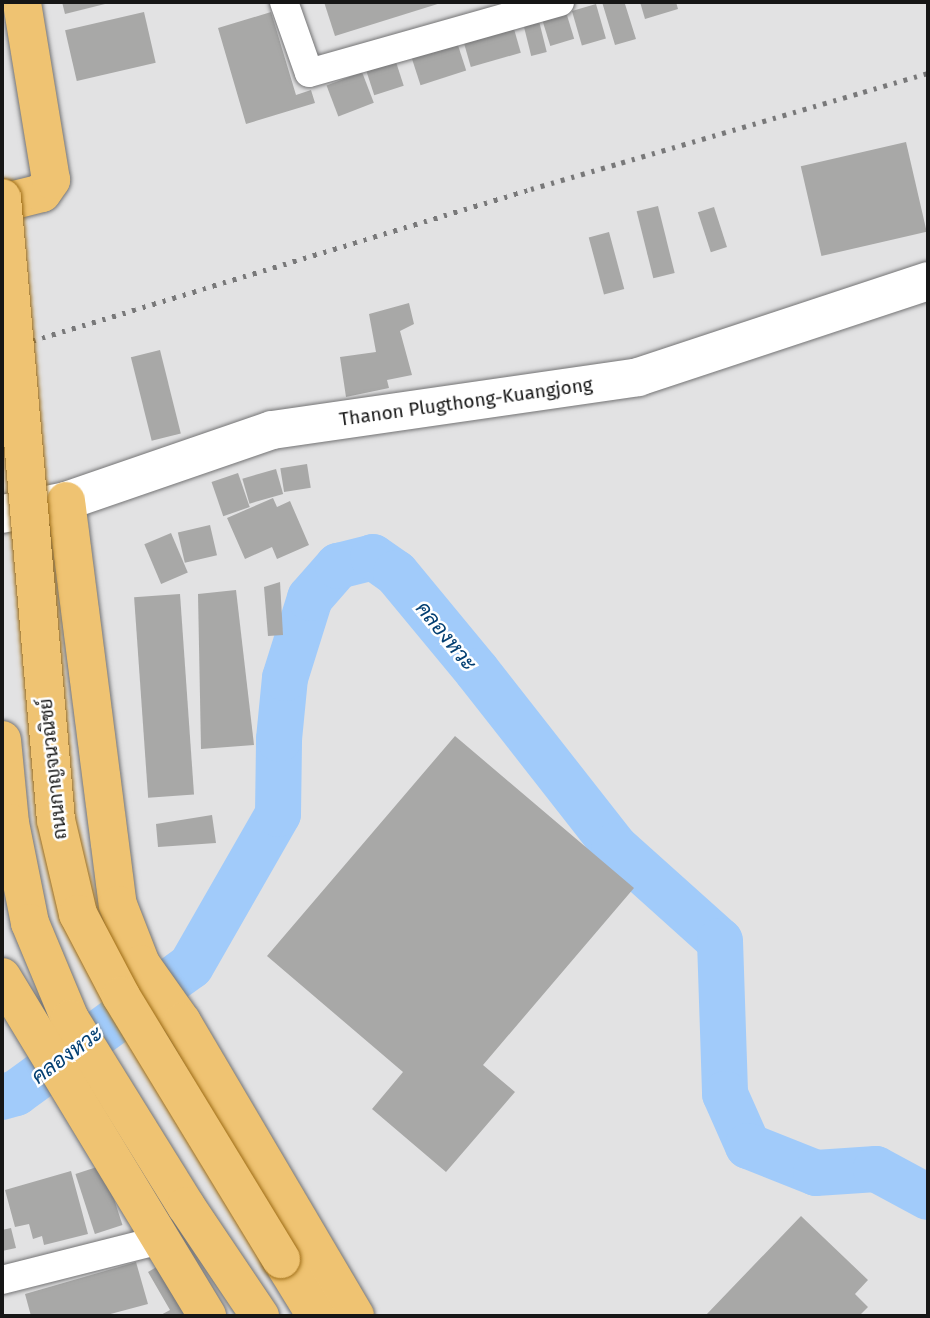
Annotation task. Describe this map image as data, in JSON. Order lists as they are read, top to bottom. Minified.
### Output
{"streets":{"main road":["ถนนกาญจนวณิชย์"],"street":["Thanon Plugthong-Kuangjong"]},"water":["คลองหวะ"]}
